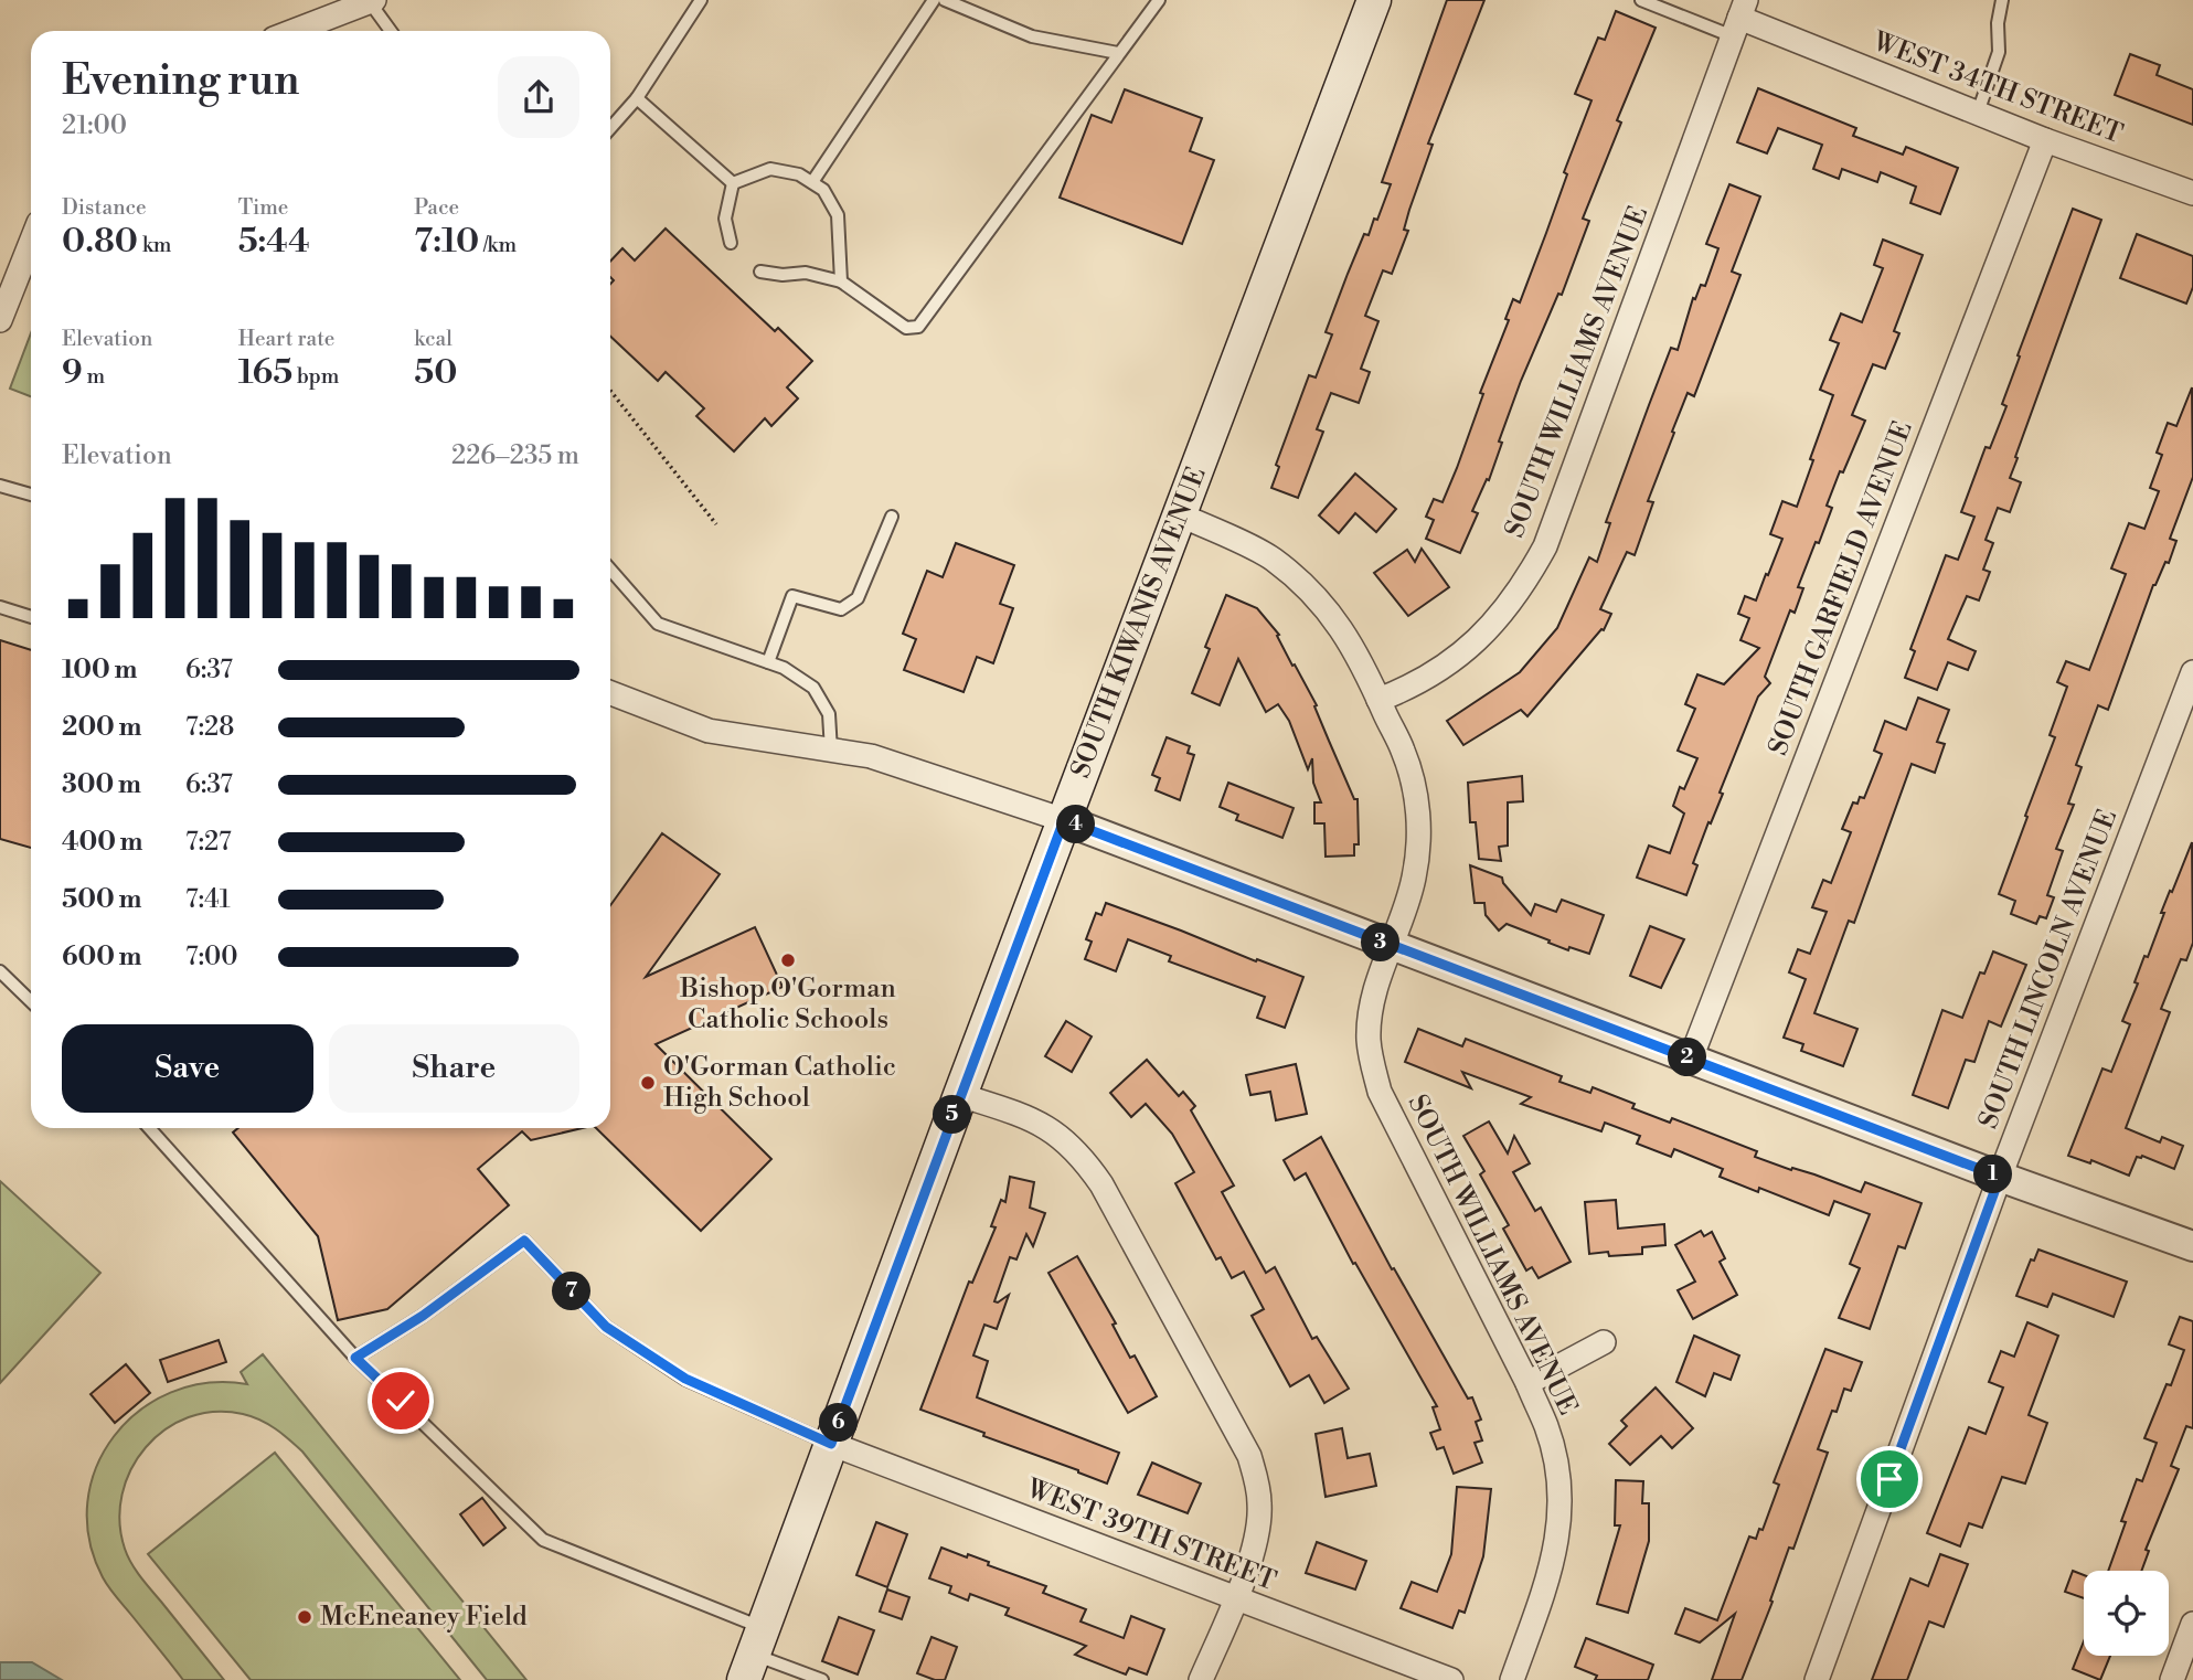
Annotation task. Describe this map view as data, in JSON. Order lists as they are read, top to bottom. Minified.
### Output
{"streets":{"main road":["SOUTH KIWANIS AVENUE"],"street":["WEST 34TH STREET","SOUTH WILLIAMS AVENUE","SOUTH GARFIELD AVENUE","SOUTH LINCOLN AVENUE","WEST 39TH STREET"]},"crossings":[["WEST 34TH STREET","SOUTH WILLIAMS AVENUE"],["WEST 34TH STREET","SOUTH GARFIELD AVENUE"],["SOUTH WILLIAMS AVENUE","SOUTH KIWANIS AVENUE"],["SOUTH KIWANIS AVENUE","WEST 39TH STREET"]],"places":["Bishop O'Gorman Catholic Schools","O'Gorman Catholic High School","McEneaney Field"],"page":{"heading":["Evening run","21:00"],"stats":[["Distance","0.80 km"],["Time","5:44"],["Pace","7:10 /km"],["Elevation","9 m"],["Heart rate","165 bpm"],["kcal","50"]],"chart":["Elevation","226–235 m"],"list":[{"name":"100 m","note":"6:37"},{"name":"200 m","note":"7:28"},{"name":"300 m","note":"6:37"},{"name":"400 m","note":"7:27"},{"name":"500 m","note":"7:41"},{"name":"600 m","note":"7:00"}],"pins":["4","3","2","5","1","7","6"],"buttons":["Save","Share"]}}
